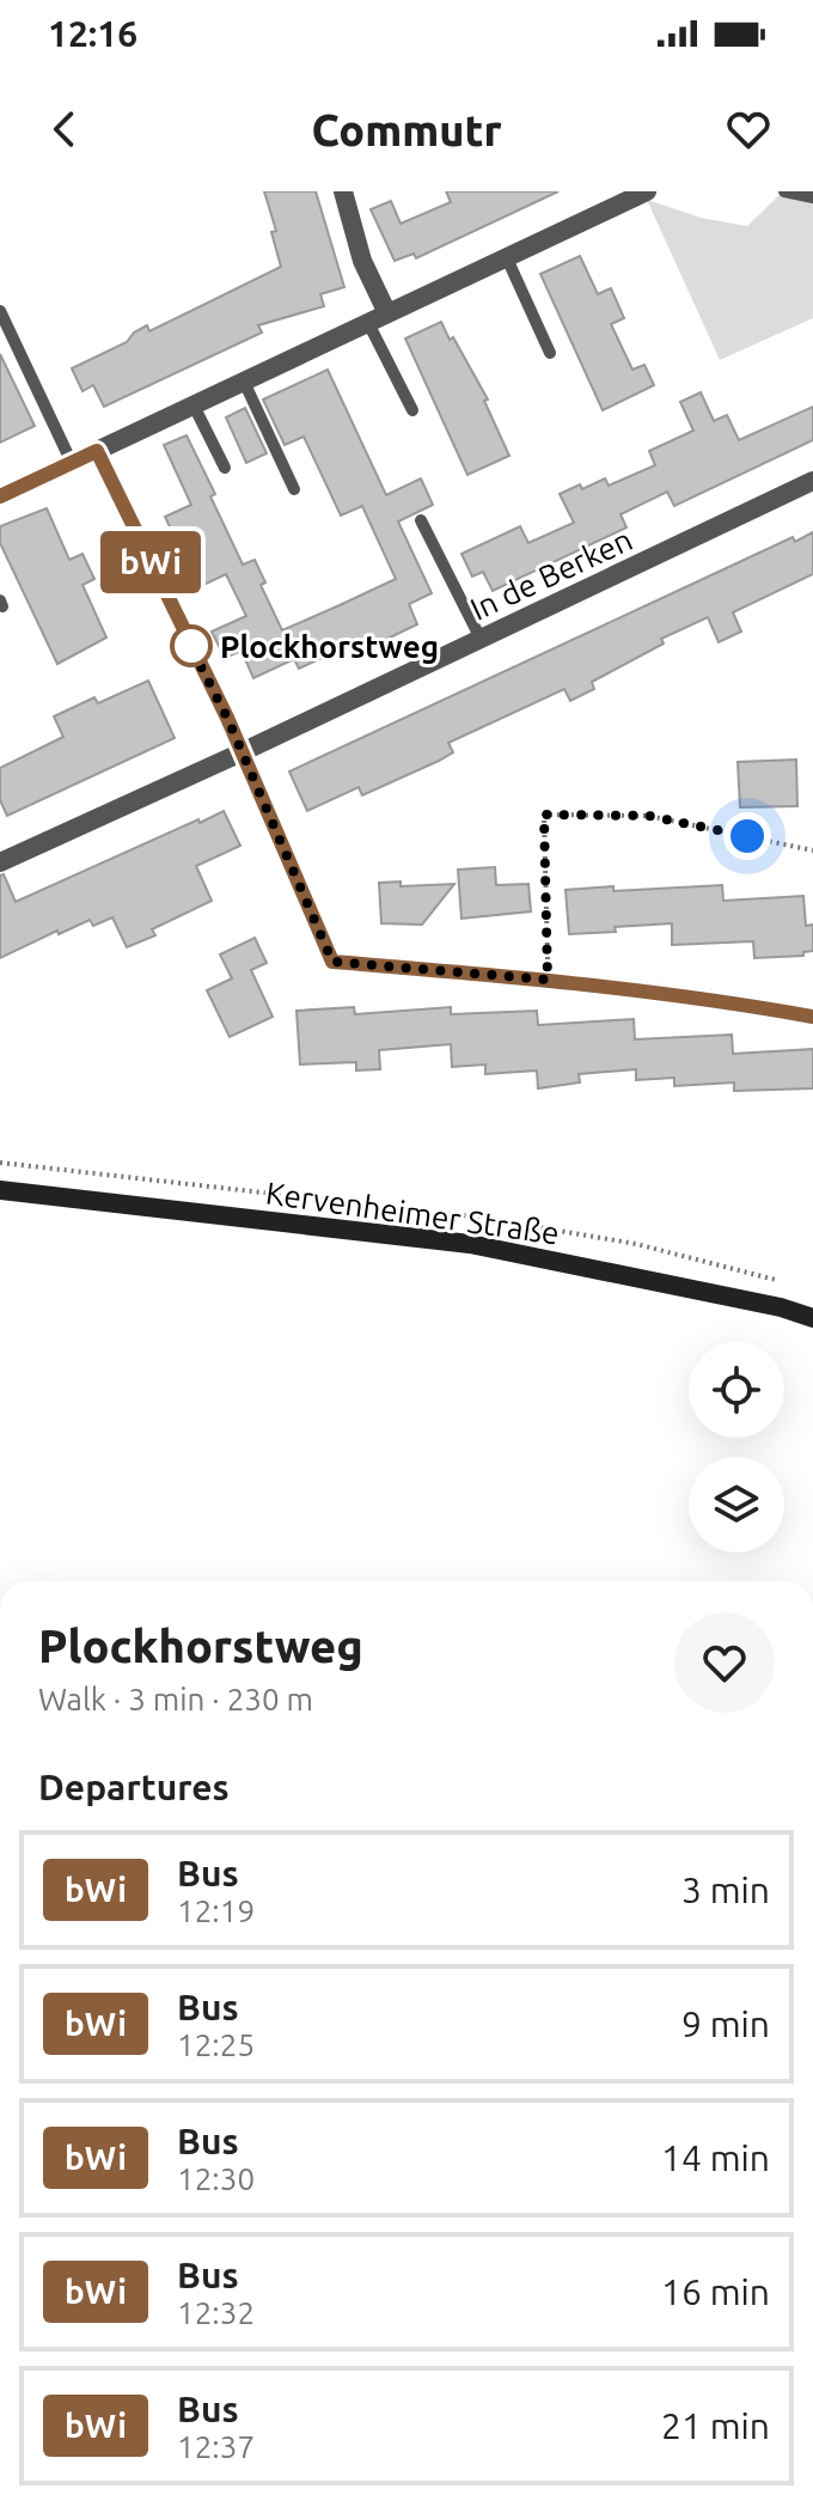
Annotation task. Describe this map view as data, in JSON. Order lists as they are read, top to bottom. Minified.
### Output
{"streets":{"main road":["Kervenheimer Straße"],"street":["In de Berken"]},"places":["Plockhorstweg"],"lines":["bus line bWi"],"page":{"status":"12:16","header":"Commutr","on_map":"bWi","heading":[["Plockhorstweg","Walk · 3 min · 230 m"],"Departures"],"list":[{"mark":"bWi","name":"Bus","note":"12:19","value":"3 min"},{"mark":"bWi","name":"Bus","note":"12:25","value":"9 min"},{"mark":"bWi","name":"Bus","note":"12:30","value":"14 min"},{"mark":"bWi","name":"Bus","note":"12:32","value":"16 min"},{"mark":"bWi","name":"Bus","note":"12:37","value":"21 min"}]}}
